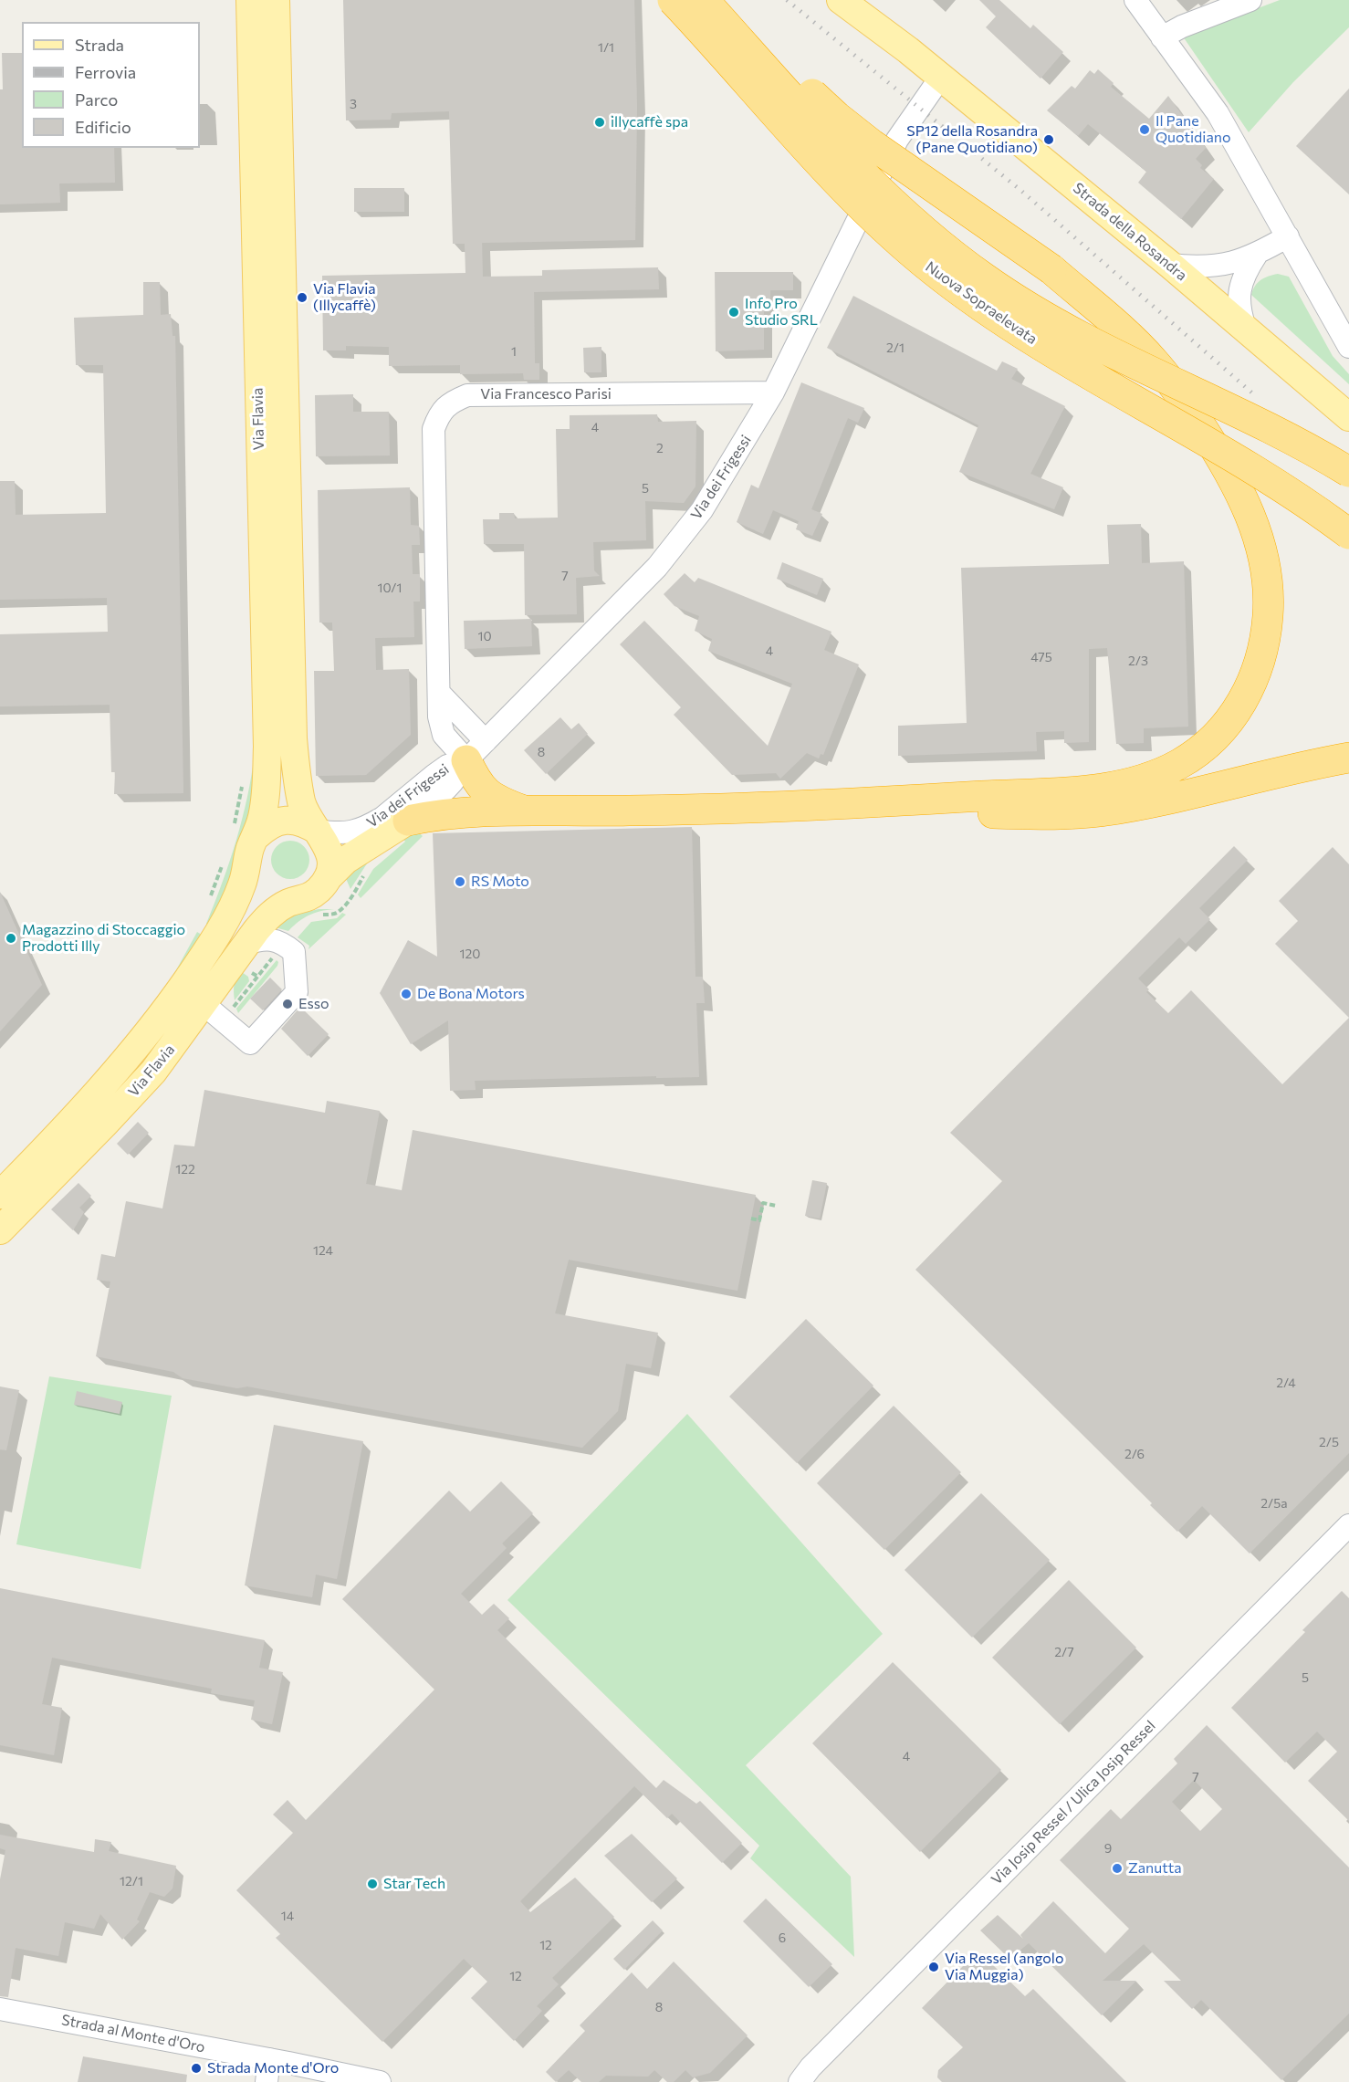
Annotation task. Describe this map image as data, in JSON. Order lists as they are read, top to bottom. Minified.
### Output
{"streets":{"highway":["Nuova Sopraelevata"],"main road":["Strada della Rosandra","Via Flavia"],"street":["Via Francesco Parisi","Via dei Frigessi","Via Josip Ressel / Ulica Josip Ressel","Strada al Monte d'Oro"]},"crossings":[["Strada della Rosandra","Via dei Frigessi"],["Via Francesco Parisi","Via dei Frigessi"],["Via Flavia","Via dei Frigessi"]],"places":["illycaffè spa","Il Pane Quotidiano","SP12 della Rosandra (Pane Quotidiano)","Via Flavia (Illycaffè)","Info Pro Studio SRL","RS Moto","Magazzino di Stoccaggio Prodotti Illy","De Bona Motors","Esso","Zanutta","Star Tech","Via Ressel (angolo Via Muggia)","Strada Monte d'Oro"],"house_numbers":["1/1","3","2/1","1","4","2","5","7","10/1","10","4","475","2/3","8","120","122","124","2/4","2/5","2/6","2/5a","2/7","5","4","7","9","12/1","14","6","12","12","8"],"legend":["Strada","Ferrovia","Parco","Edificio"]}
